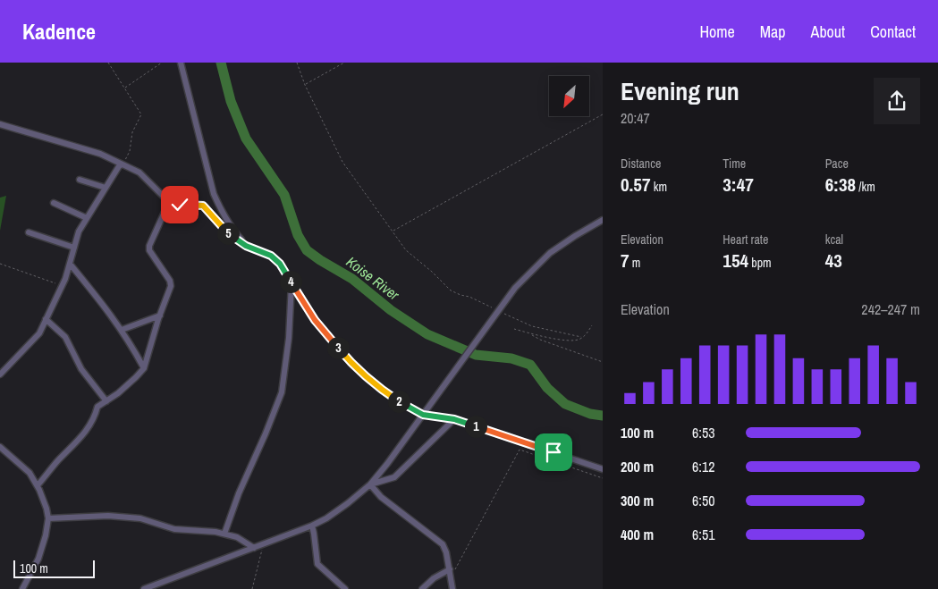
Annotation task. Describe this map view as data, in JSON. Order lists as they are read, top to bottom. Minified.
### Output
{"water":["Koise River"],"scale_bar":"100 m","north":"bottom left","page":{"header":"Kadence","nav":["Home","Map","About","Contact"],"heading":["Evening run","20:47"],"stats":[["Distance","0.57 km"],["Time","3:47"],["Pace","6:38 /km"],["Elevation","7 m"],["Heart rate","154 bpm"],["kcal","43"]],"pins":["5","4","3","2","1"],"chart":["Elevation","242–247 m"],"list":[{"name":"100 m","note":"6:53"},{"name":"200 m","note":"6:12"},{"name":"300 m","note":"6:50"},{"name":"400 m","note":"6:51"}],"scale":"100 m"}}
